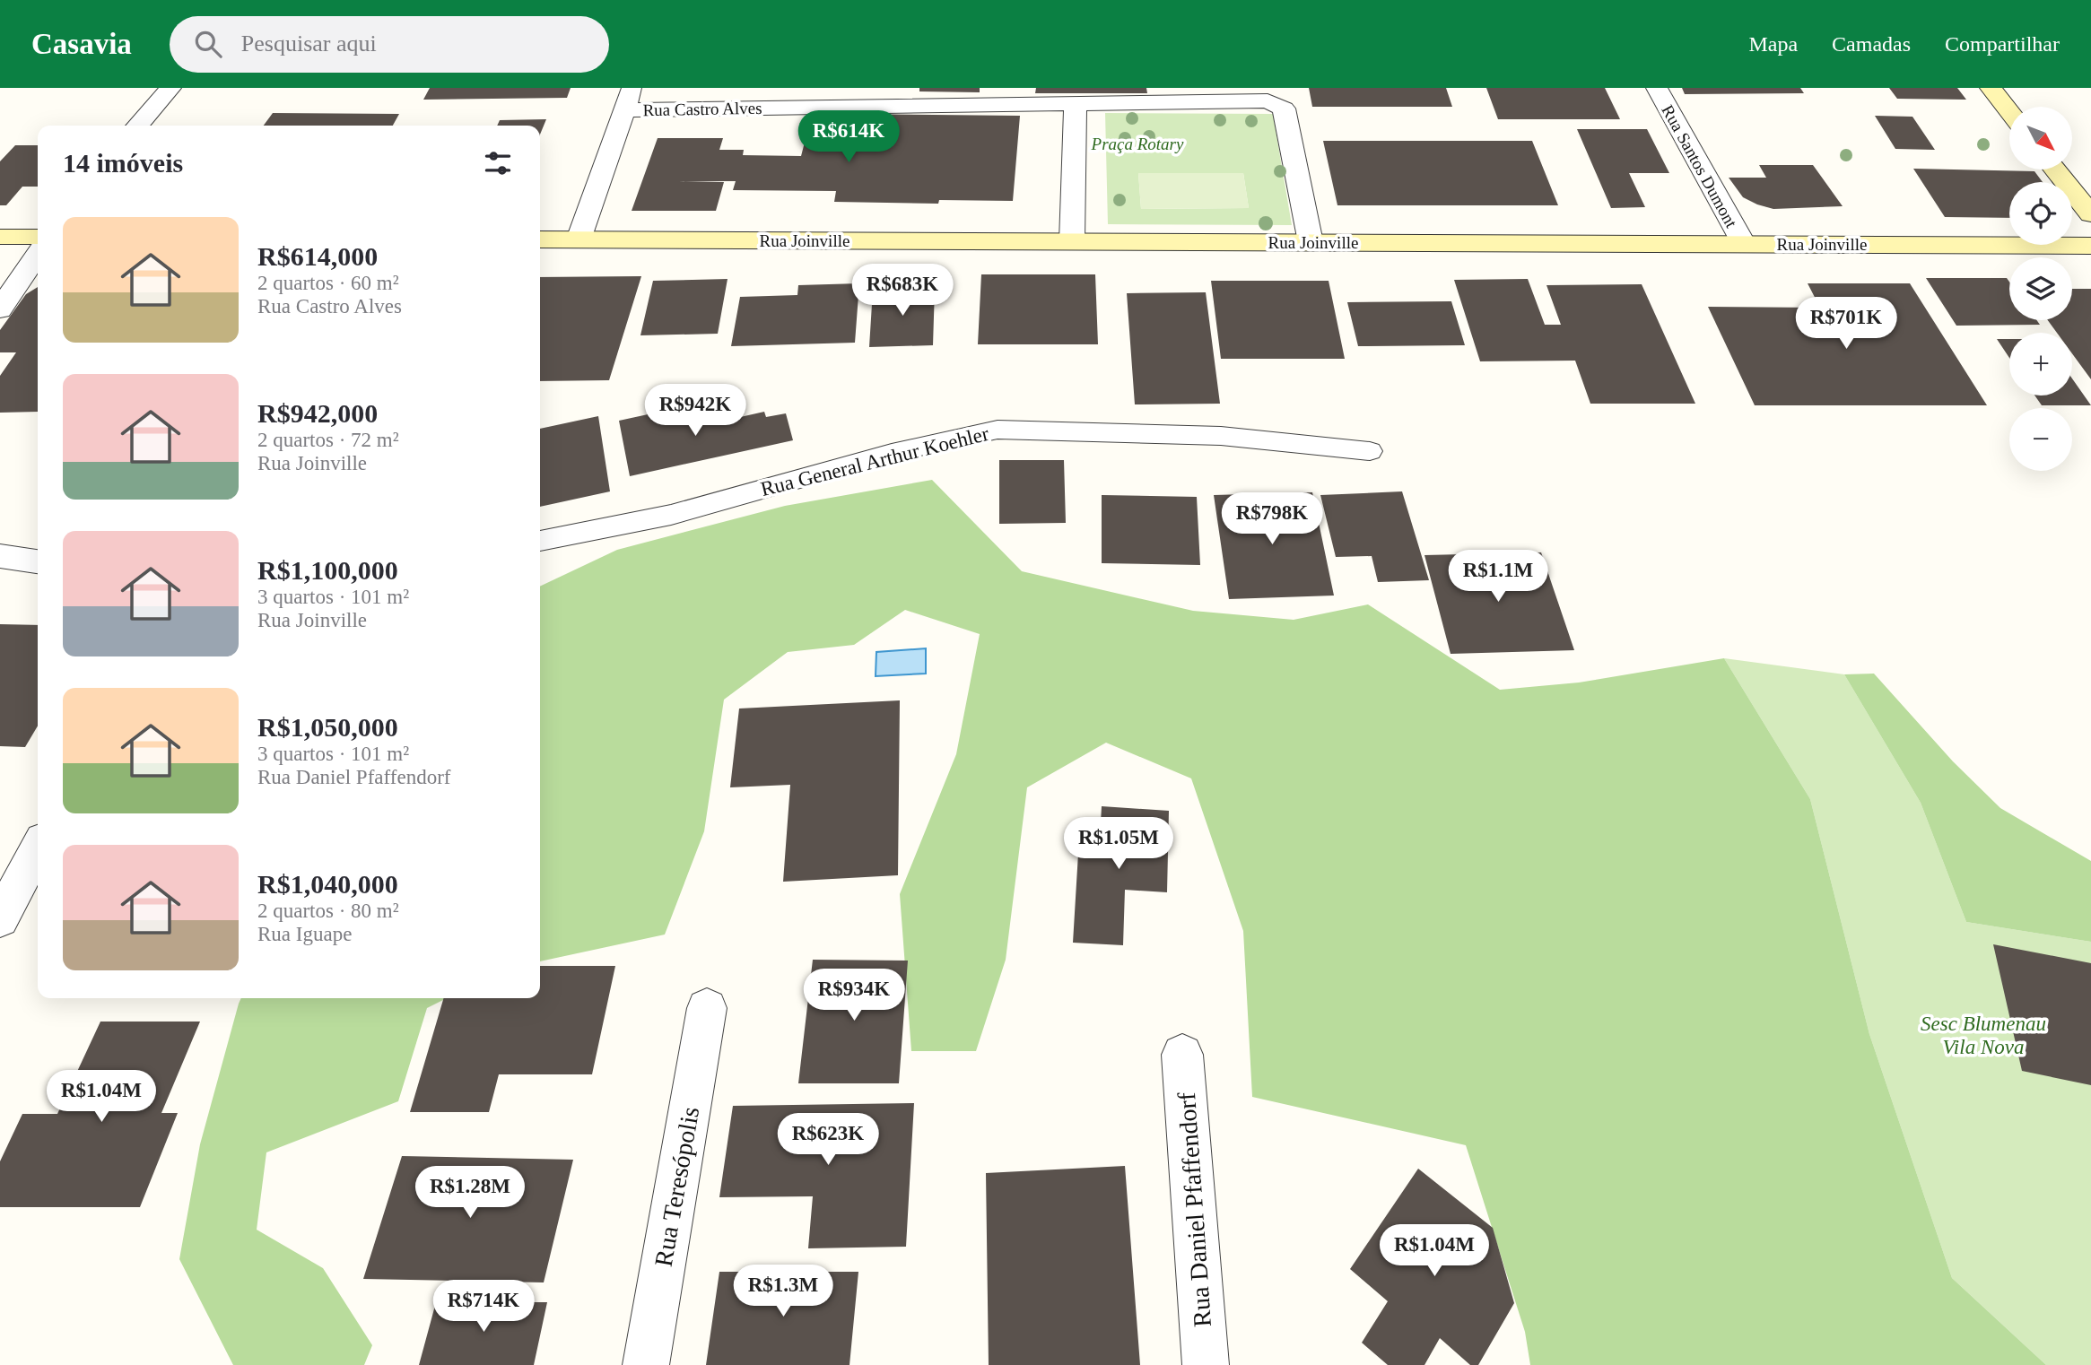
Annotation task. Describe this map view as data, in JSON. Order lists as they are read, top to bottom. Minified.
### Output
{"streets":{"main road":["Rua Joinville"],"street":["Rua Castro Alves","Rua Santos Dumont","Rua Teresópolis","Rua Daniel Pfaffendorf"],"lane":["Rua General Arthur Koehler"]},"crossings":[["Rua Castro Alves","Rua Joinville"],["Rua Santos Dumont","Rua Joinville"]],"parks":["Praça Rotary","Sesc Blumenau Vila Nova"],"north":"bottom right","page":{"header":"Casavia","search":"Pesquisar aqui","nav":["Mapa","Camadas","Compartilhar"],"map_buttons":["+","−"],"price":["R$614K","R$683K","R$701K","R$942K","R$798K","R$1.1M","R$1.05M","R$934K","R$1.04M","R$623K","R$1.28M","R$1.04M","R$1.3M","R$714K"],"heading":"14 imóveis","list":[{"name":"R$614,000","note":"2 quartos · 60 m² · Rua Castro Alves"},{"name":"R$942,000","note":"2 quartos · 72 m² · Rua Joinville"},{"name":"R$1,100,000","note":"3 quartos · 101 m² · Rua Joinville"},{"name":"R$1,050,000","note":"3 quartos · 101 m² · Rua Daniel Pfaffendorf"},{"name":"R$1,040,000","note":"2 quartos · 80 m² · Rua Iguape"}]}}
